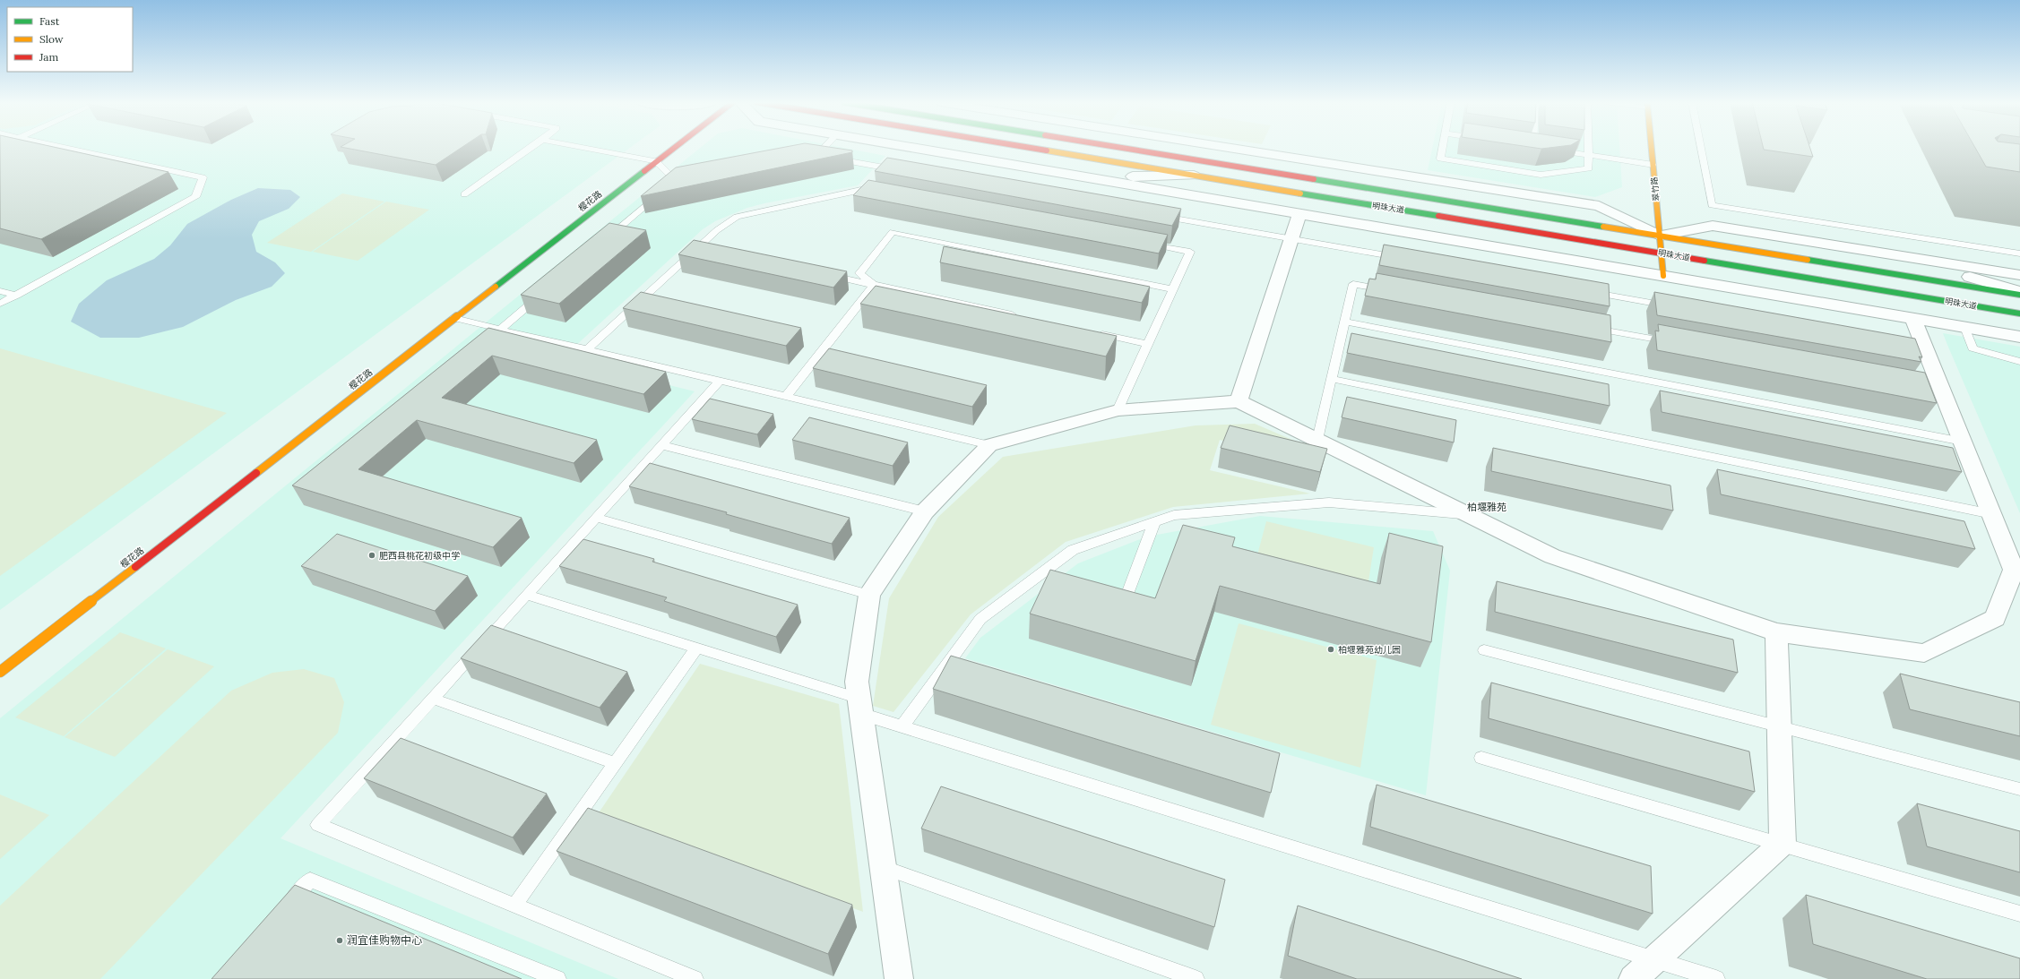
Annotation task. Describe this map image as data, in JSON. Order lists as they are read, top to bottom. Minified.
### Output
{"streets":{"main road":["翠竹路","樱花路","明珠大道"]},"crossings":[["翠竹路","明珠大道"]],"districts":["柏堰雅苑"],"places":["肥西县桃花初级中学","柏堰雅苑幼儿园","润宜佳购物中心"],"legend":["Fast","Slow","Jam"]}
